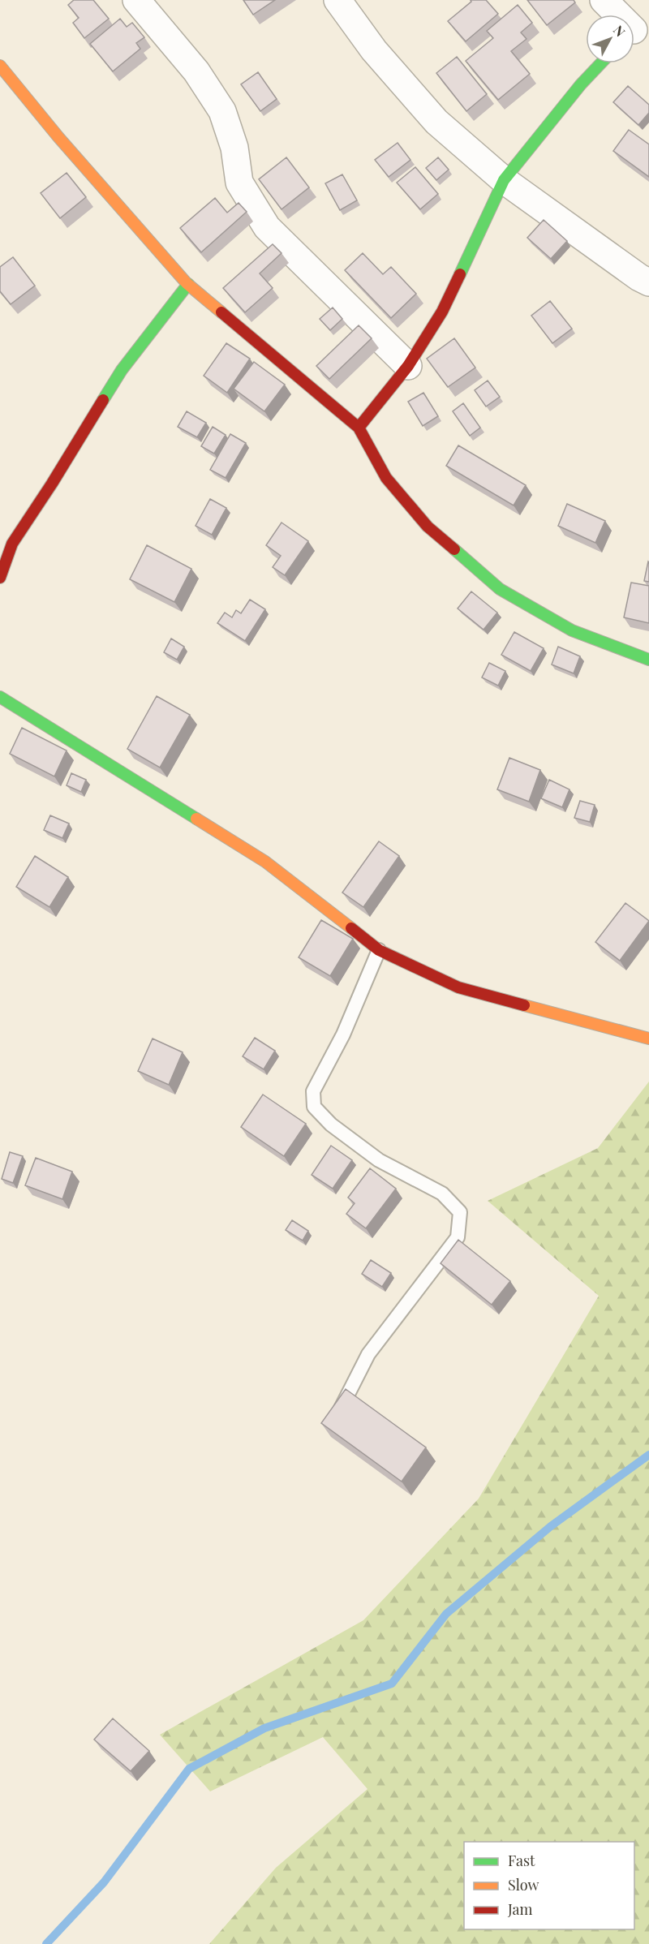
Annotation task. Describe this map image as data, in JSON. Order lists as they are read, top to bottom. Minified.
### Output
{"legend":["Fast","Slow","Jam"],"north":"top right"}
